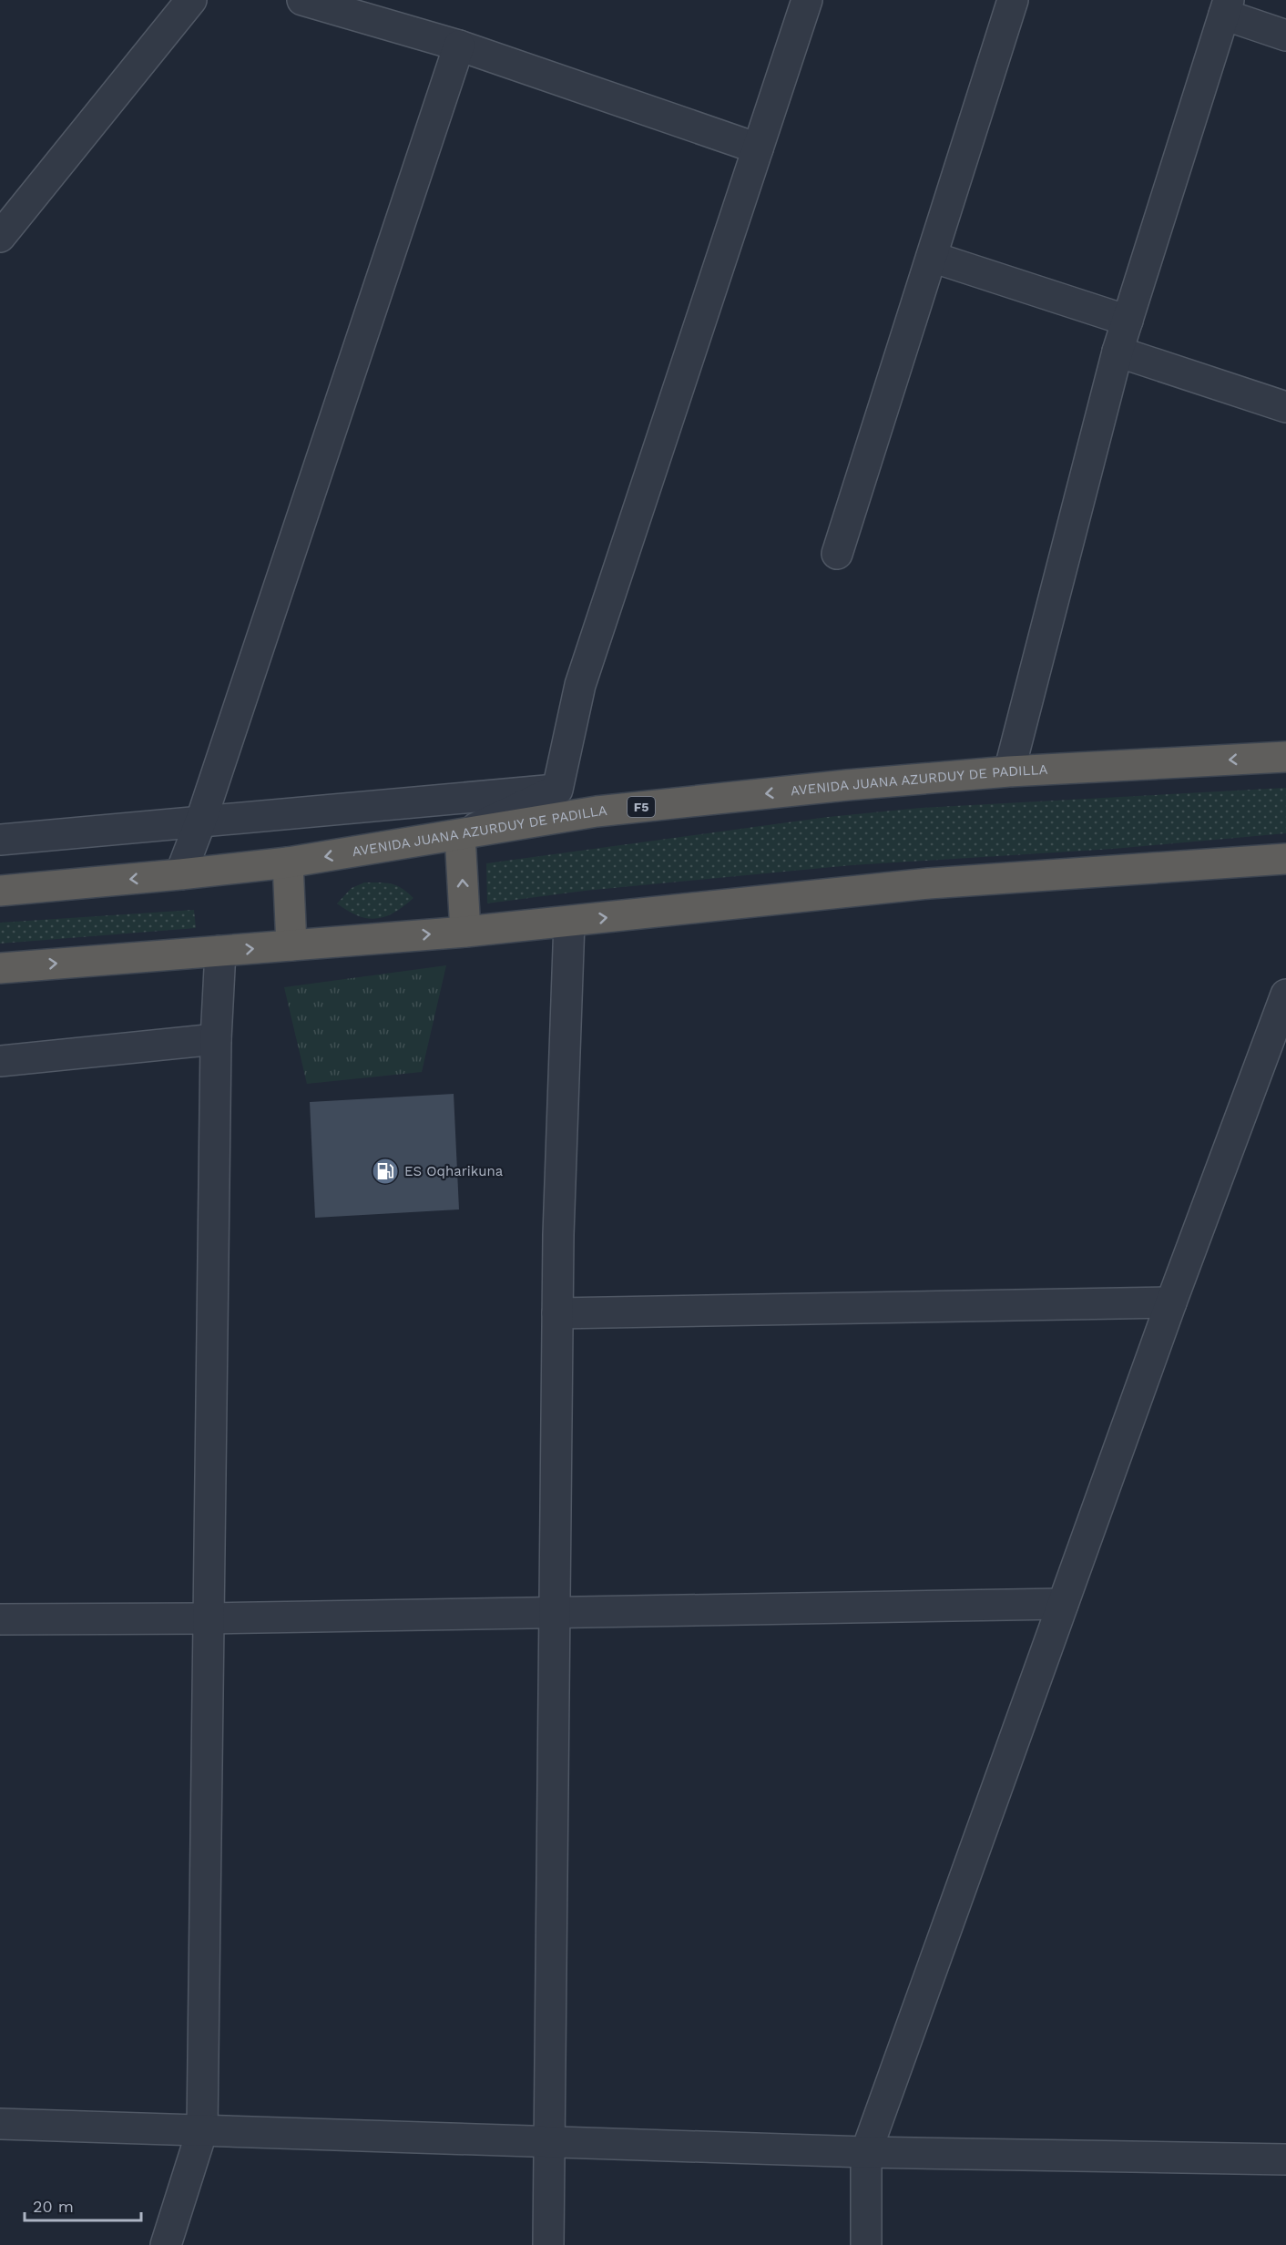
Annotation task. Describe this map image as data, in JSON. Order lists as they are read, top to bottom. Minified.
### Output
{"streets":{"highway":["AVENIDA JUANA AZURDUY DE PADILLA","F5"]},"places":{"fuel station":["ES Oqharikuna"]},"scale_bar":"20 m"}
